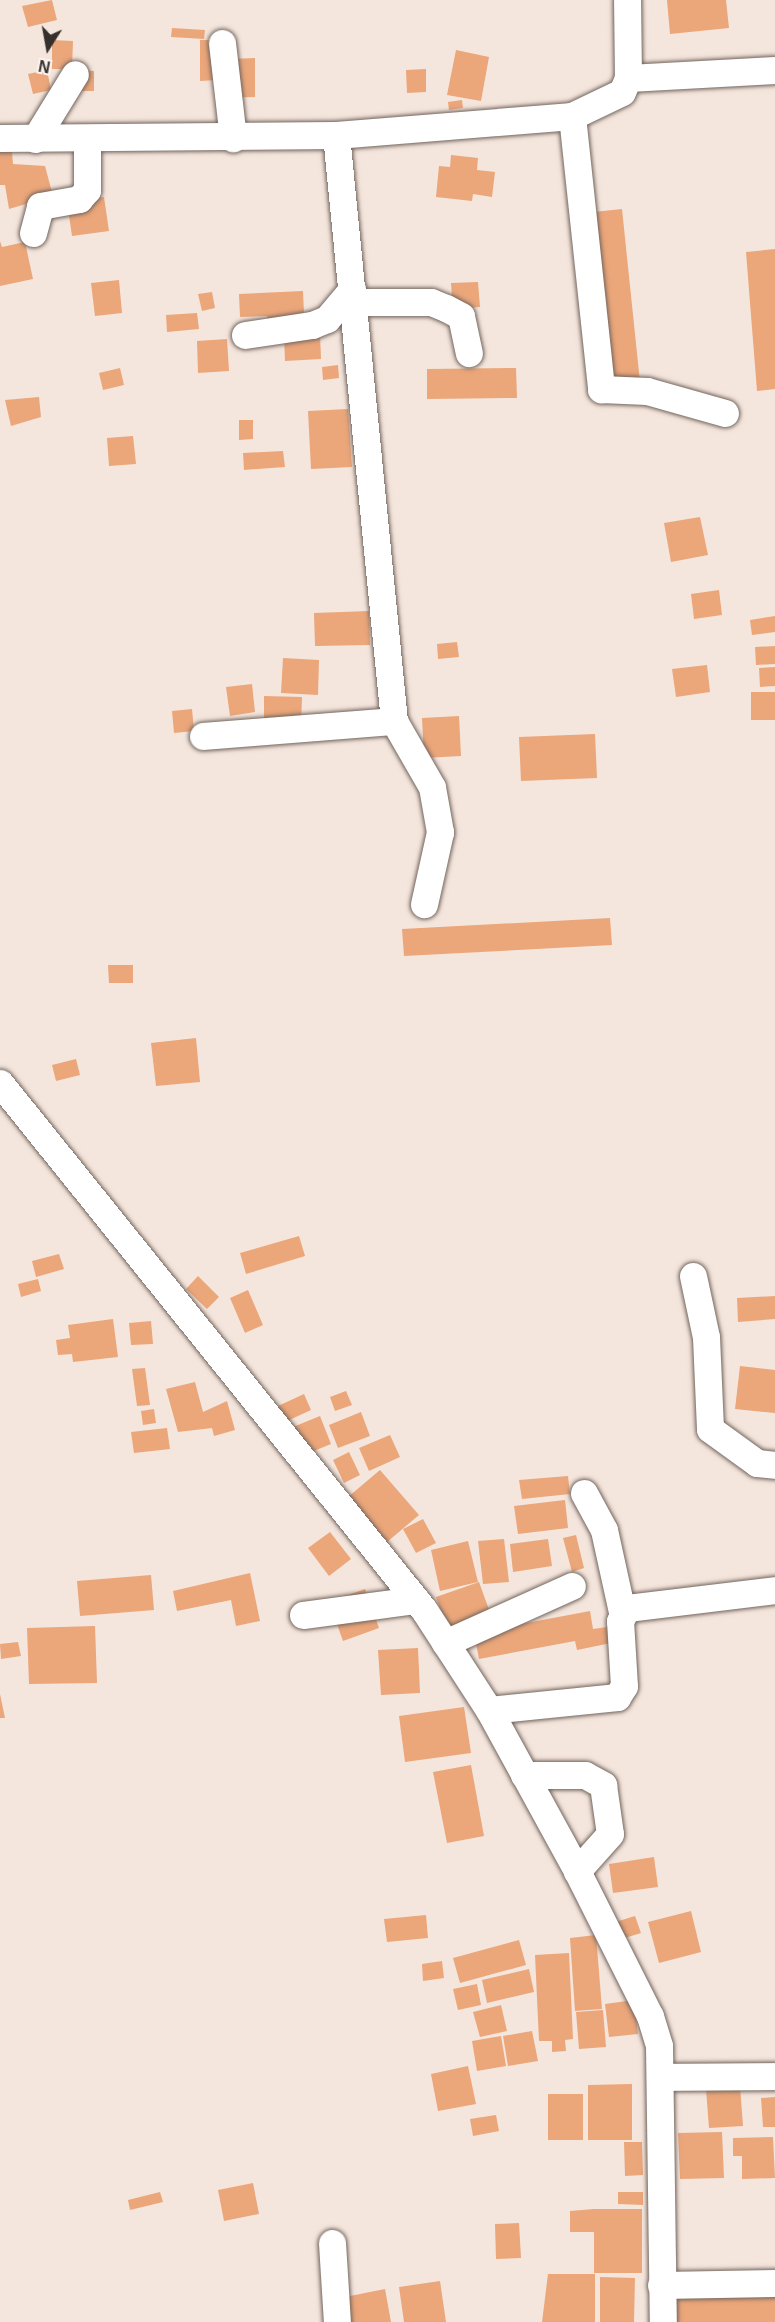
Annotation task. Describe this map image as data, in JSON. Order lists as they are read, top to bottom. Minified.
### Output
{"north":"bottom"}
